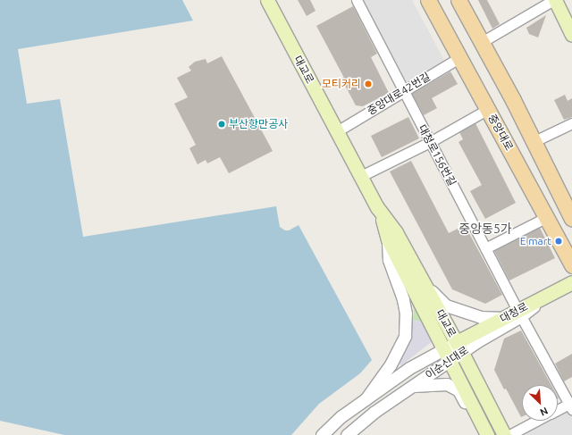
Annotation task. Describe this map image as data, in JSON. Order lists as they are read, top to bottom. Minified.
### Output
{"streets":{"main road":["대교로","중앙대로","대청로"],"street":["중앙대로42번길","대청로156번길","이순신대로"]},"crossings":[["대교로","중앙대로42번길"],["대교로","대청로"],["대교로","이순신대로"],["중앙대로42번길","중앙대로"],["중앙대로42번길","대청로156번길"],["대청로156번길","대청로"],["대청로156번길","이순신대로"],["대청로","이순신대로"]],"districts":["중앙동5가"],"places":["모티커리","부산항만공사","E mart"],"north":"bottom right"}
